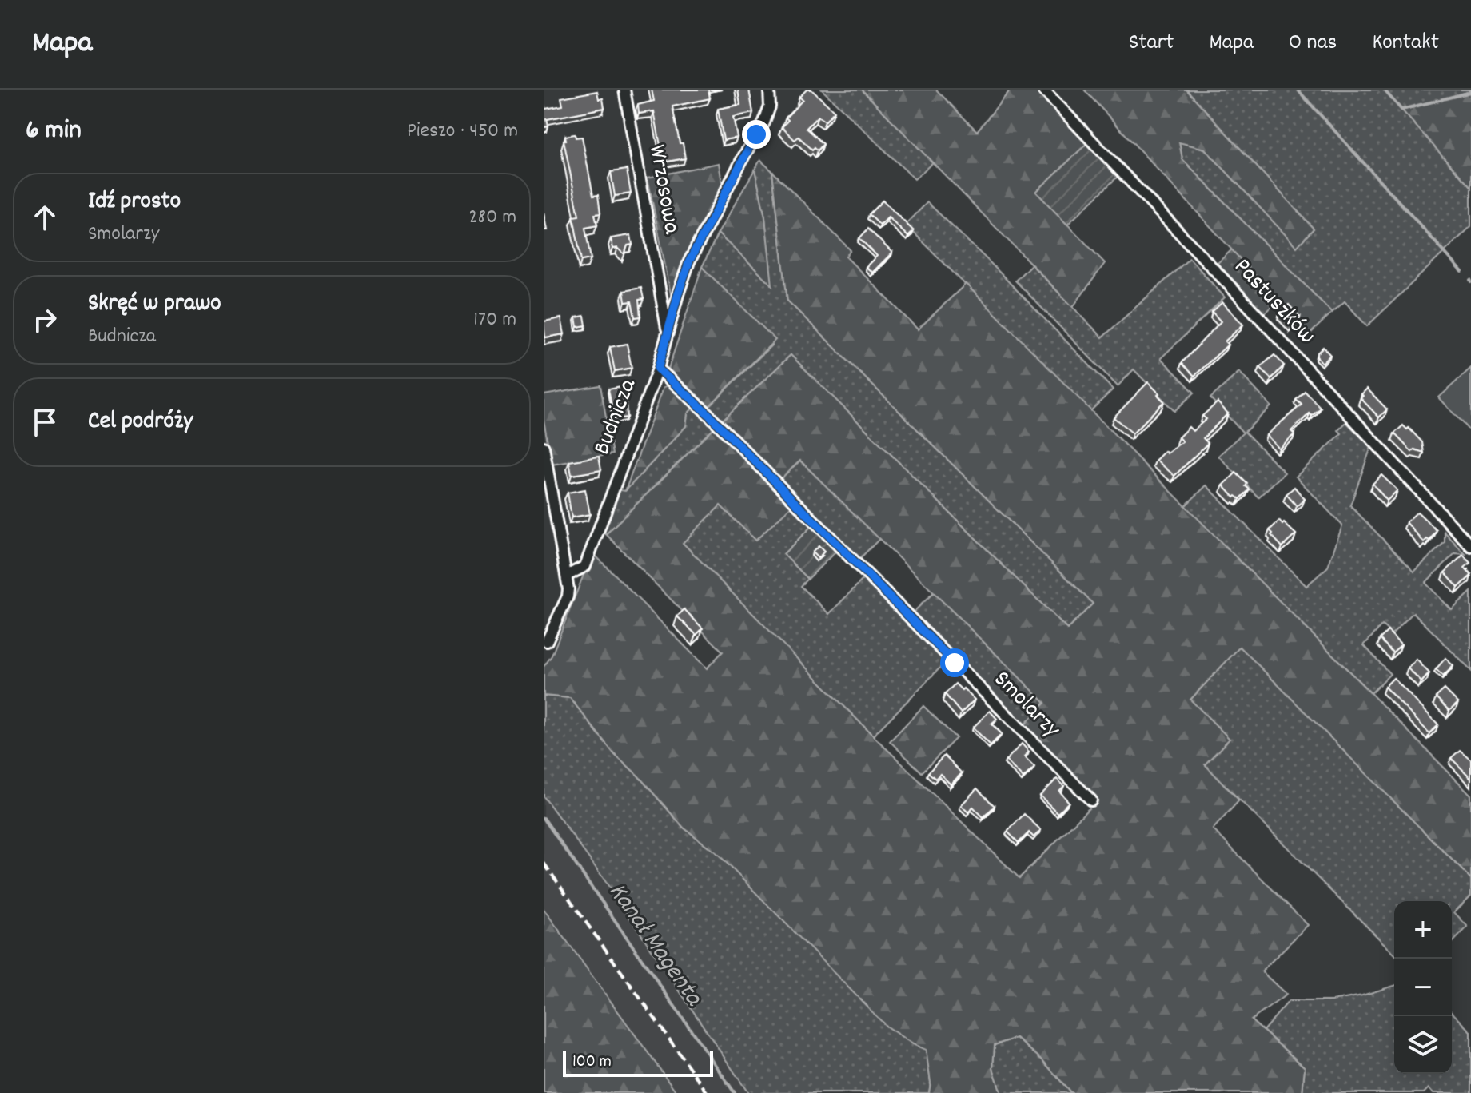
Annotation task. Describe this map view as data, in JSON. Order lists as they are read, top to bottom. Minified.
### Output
{"streets":{"street":["Wrzosowa","Pastuszków","Budnicza","Smolarzy"]},"crossings":[["Wrzosowa","Budnicza"],["Budnicza","Smolarzy"]],"water":["Kanał Magenta"],"scale_bar":"100 m","page":{"header":"Mapa","nav":["Start","Mapa","O nas","Kontakt"],"heading":["6 min","Pieszo · 450 m"],"list":[["Idź prosto","Smolarzy","280 m"],["Skręć w prawo","Budnicza","170 m"],"Cel podróży"],"map_buttons":["+","−"],"scale":"100 m"}}
